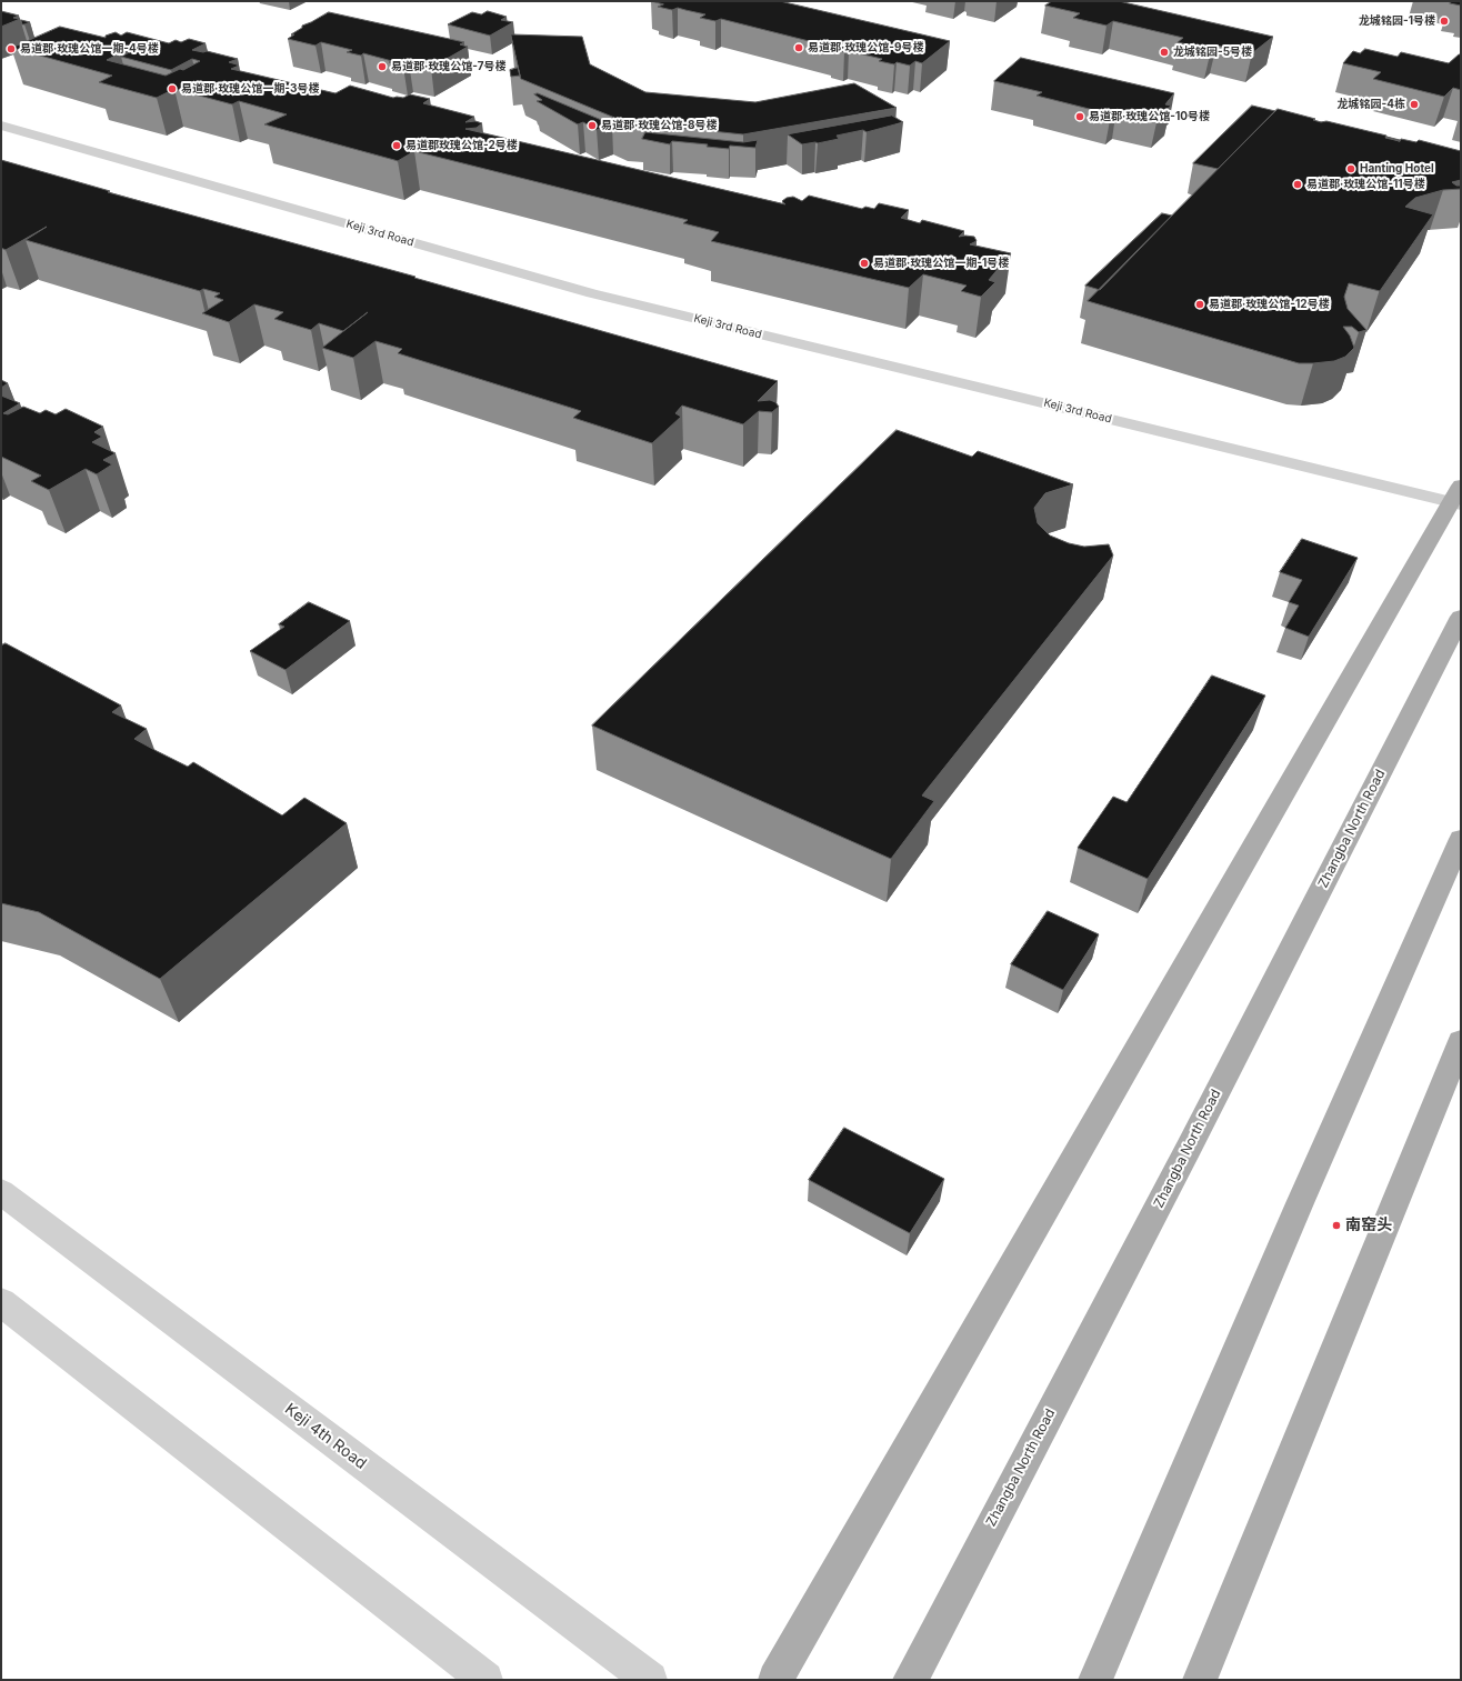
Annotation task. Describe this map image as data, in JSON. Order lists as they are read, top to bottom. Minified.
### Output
{"streets":{"main road":["Zhangba North Road"],"street":["Keji 3rd Road","Keji 4th Road"]},"places":["龙城铭园-1号楼","易道郡·玫瑰公馆-9号楼","易道郡·玫瑰公馆一期-4号楼","龙城铭园-5号楼","易道郡·玫瑰公馆-7号楼","易道郡·玫瑰公馆一期-3号楼","龙城铭园-4栋","易道郡·玫瑰公馆-10号楼","易道郡·玫瑰公馆-8号楼","易道郡玫瑰公馆-2号楼","Hanting Hotel","易道郡·玫瑰公馆-11号楼","易道郡·玫瑰公馆一期-1号楼","易道郡·玫瑰公馆-12号楼","南窑头"]}
